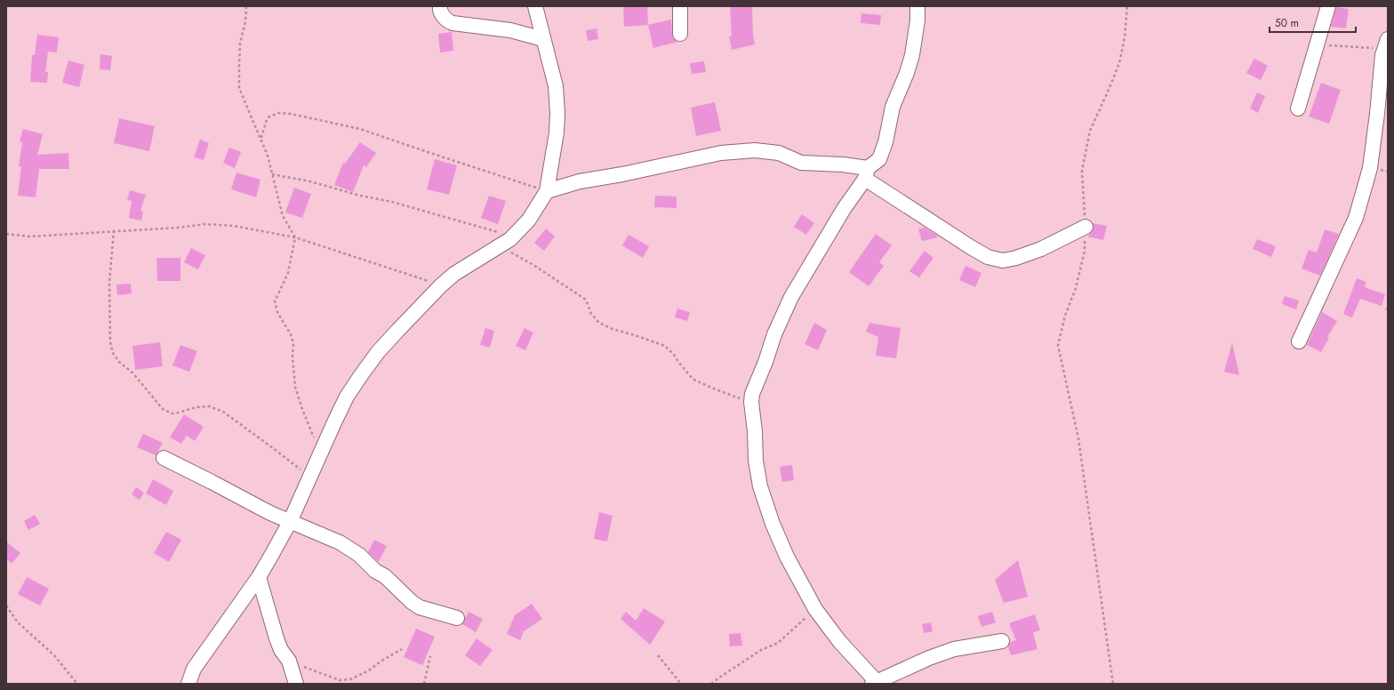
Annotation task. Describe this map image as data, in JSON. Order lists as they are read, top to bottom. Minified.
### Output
{"scale_bar":"50 m"}
